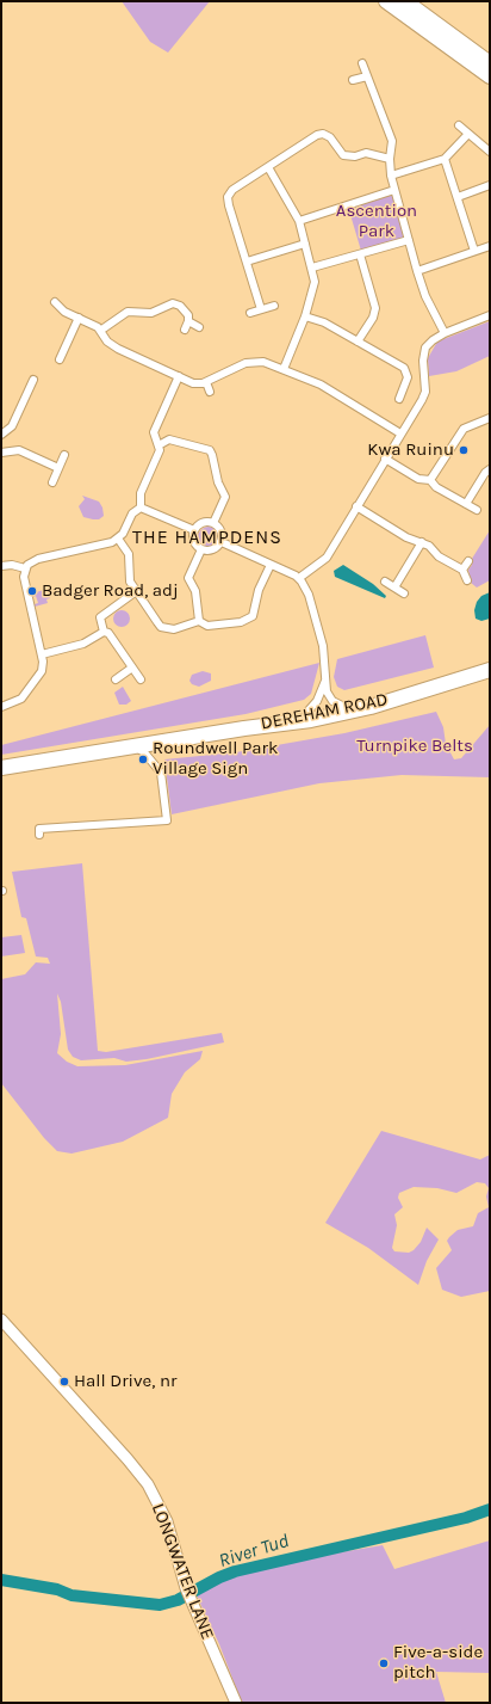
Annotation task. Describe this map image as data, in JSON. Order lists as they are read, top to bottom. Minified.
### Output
{"streets":{"highway":["DEREHAM ROAD"],"street":["LONGWATER LANE"]},"districts":["THE HAMPDENS"],"water":["River Tud"],"parks":["Ascention Park","Turnpike Belts"],"places":["Kwa Ruinu","Badger Road, adj","Roundwell Park Village Sign","Hall Drive, nr","Five-a-side pitch"]}
